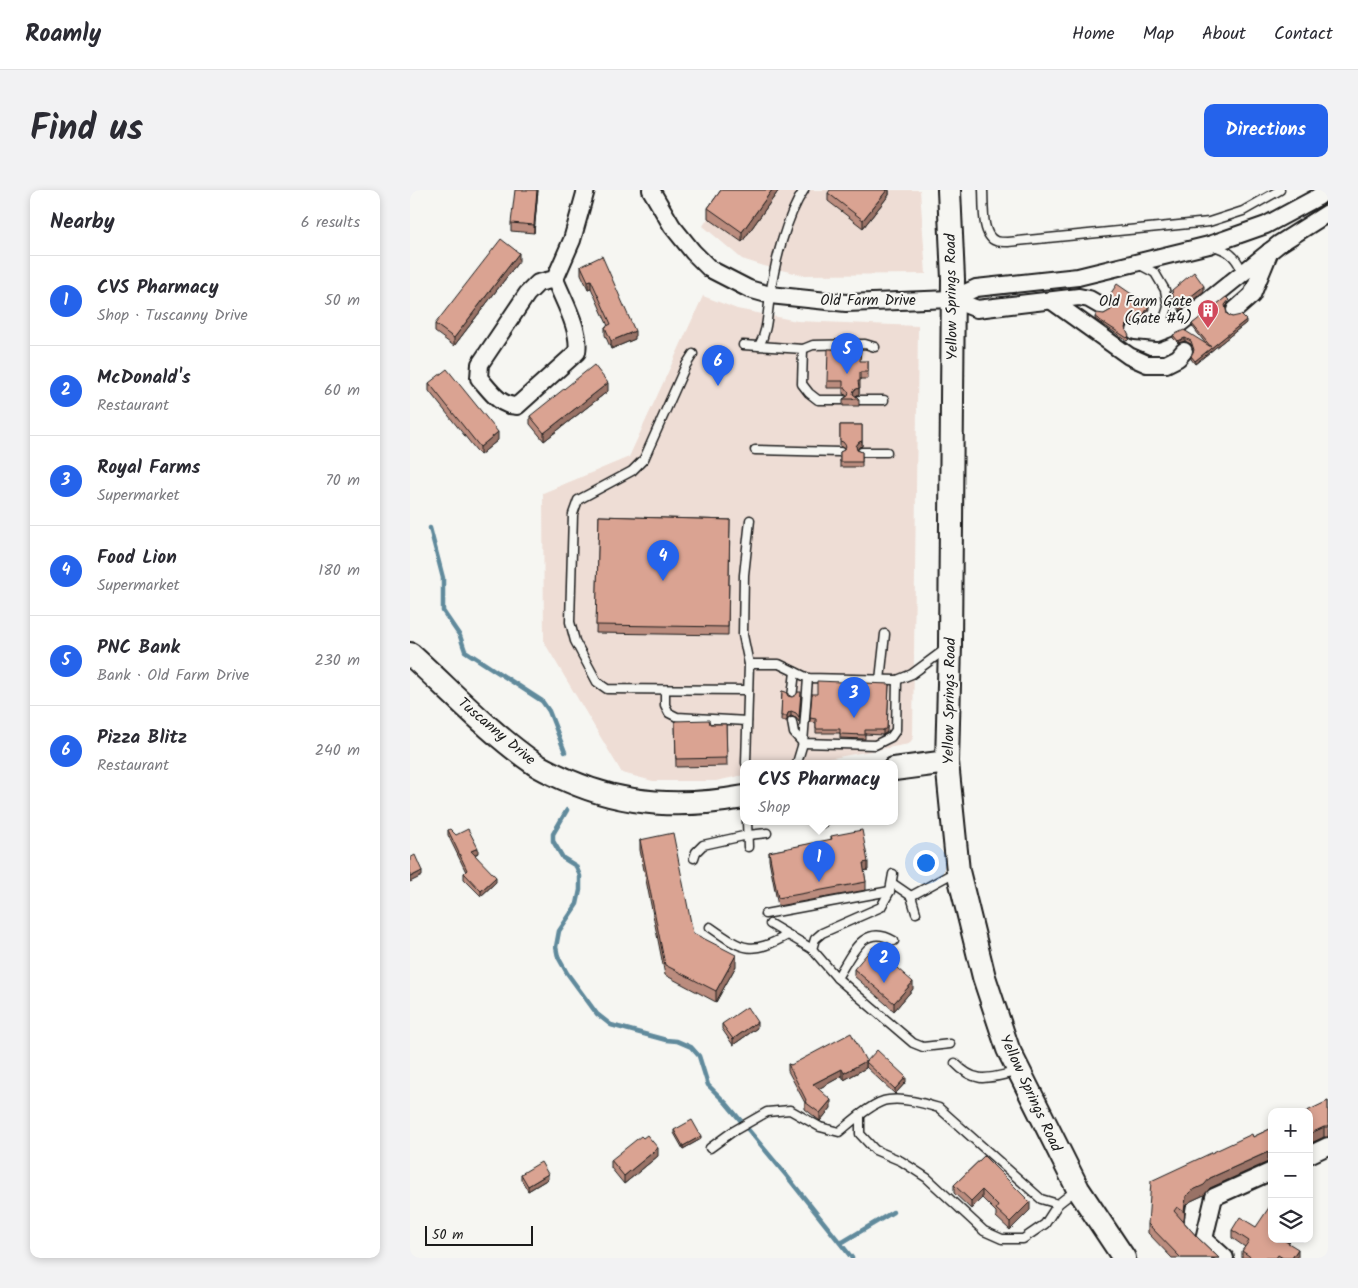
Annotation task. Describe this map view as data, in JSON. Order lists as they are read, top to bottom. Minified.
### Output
{"streets":{"main road":["Yellow Springs Road","Tuscanny Drive"],"street":["Old Farm Drive"]},"crossings":[["Yellow Springs Road","Old Farm Drive"]],"places":{"building":["Old Farm Gate (Gate #4)"]},"scale_bar":"50 m","page":{"header":"Roamly","nav":["Home","Map","About","Contact"],"title":"Find us","buttons":"Directions","heading":["Nearby","6 results"],"list":[{"mark":"1","name":"CVS Pharmacy","note":"Shop · Tuscanny Drive","value":"50 m"},{"mark":"2","name":"McDonald's","note":"Restaurant","value":"60 m"},{"mark":"3","name":"Royal Farms","note":"Supermarket","value":"70 m"},{"mark":"4","name":"Food Lion","note":"Supermarket","value":"180 m"},{"mark":"5","name":"PNC Bank","note":"Bank · Old Farm Drive","value":"230 m"},{"mark":"6","name":"Pizza Blitz","note":"Restaurant","value":"240 m"}],"pins":["5","6","4","3","1","2"],"popup":["CVS Pharmacy","Shop"],"map_buttons":["+","−"],"scale":"50 m"}}
